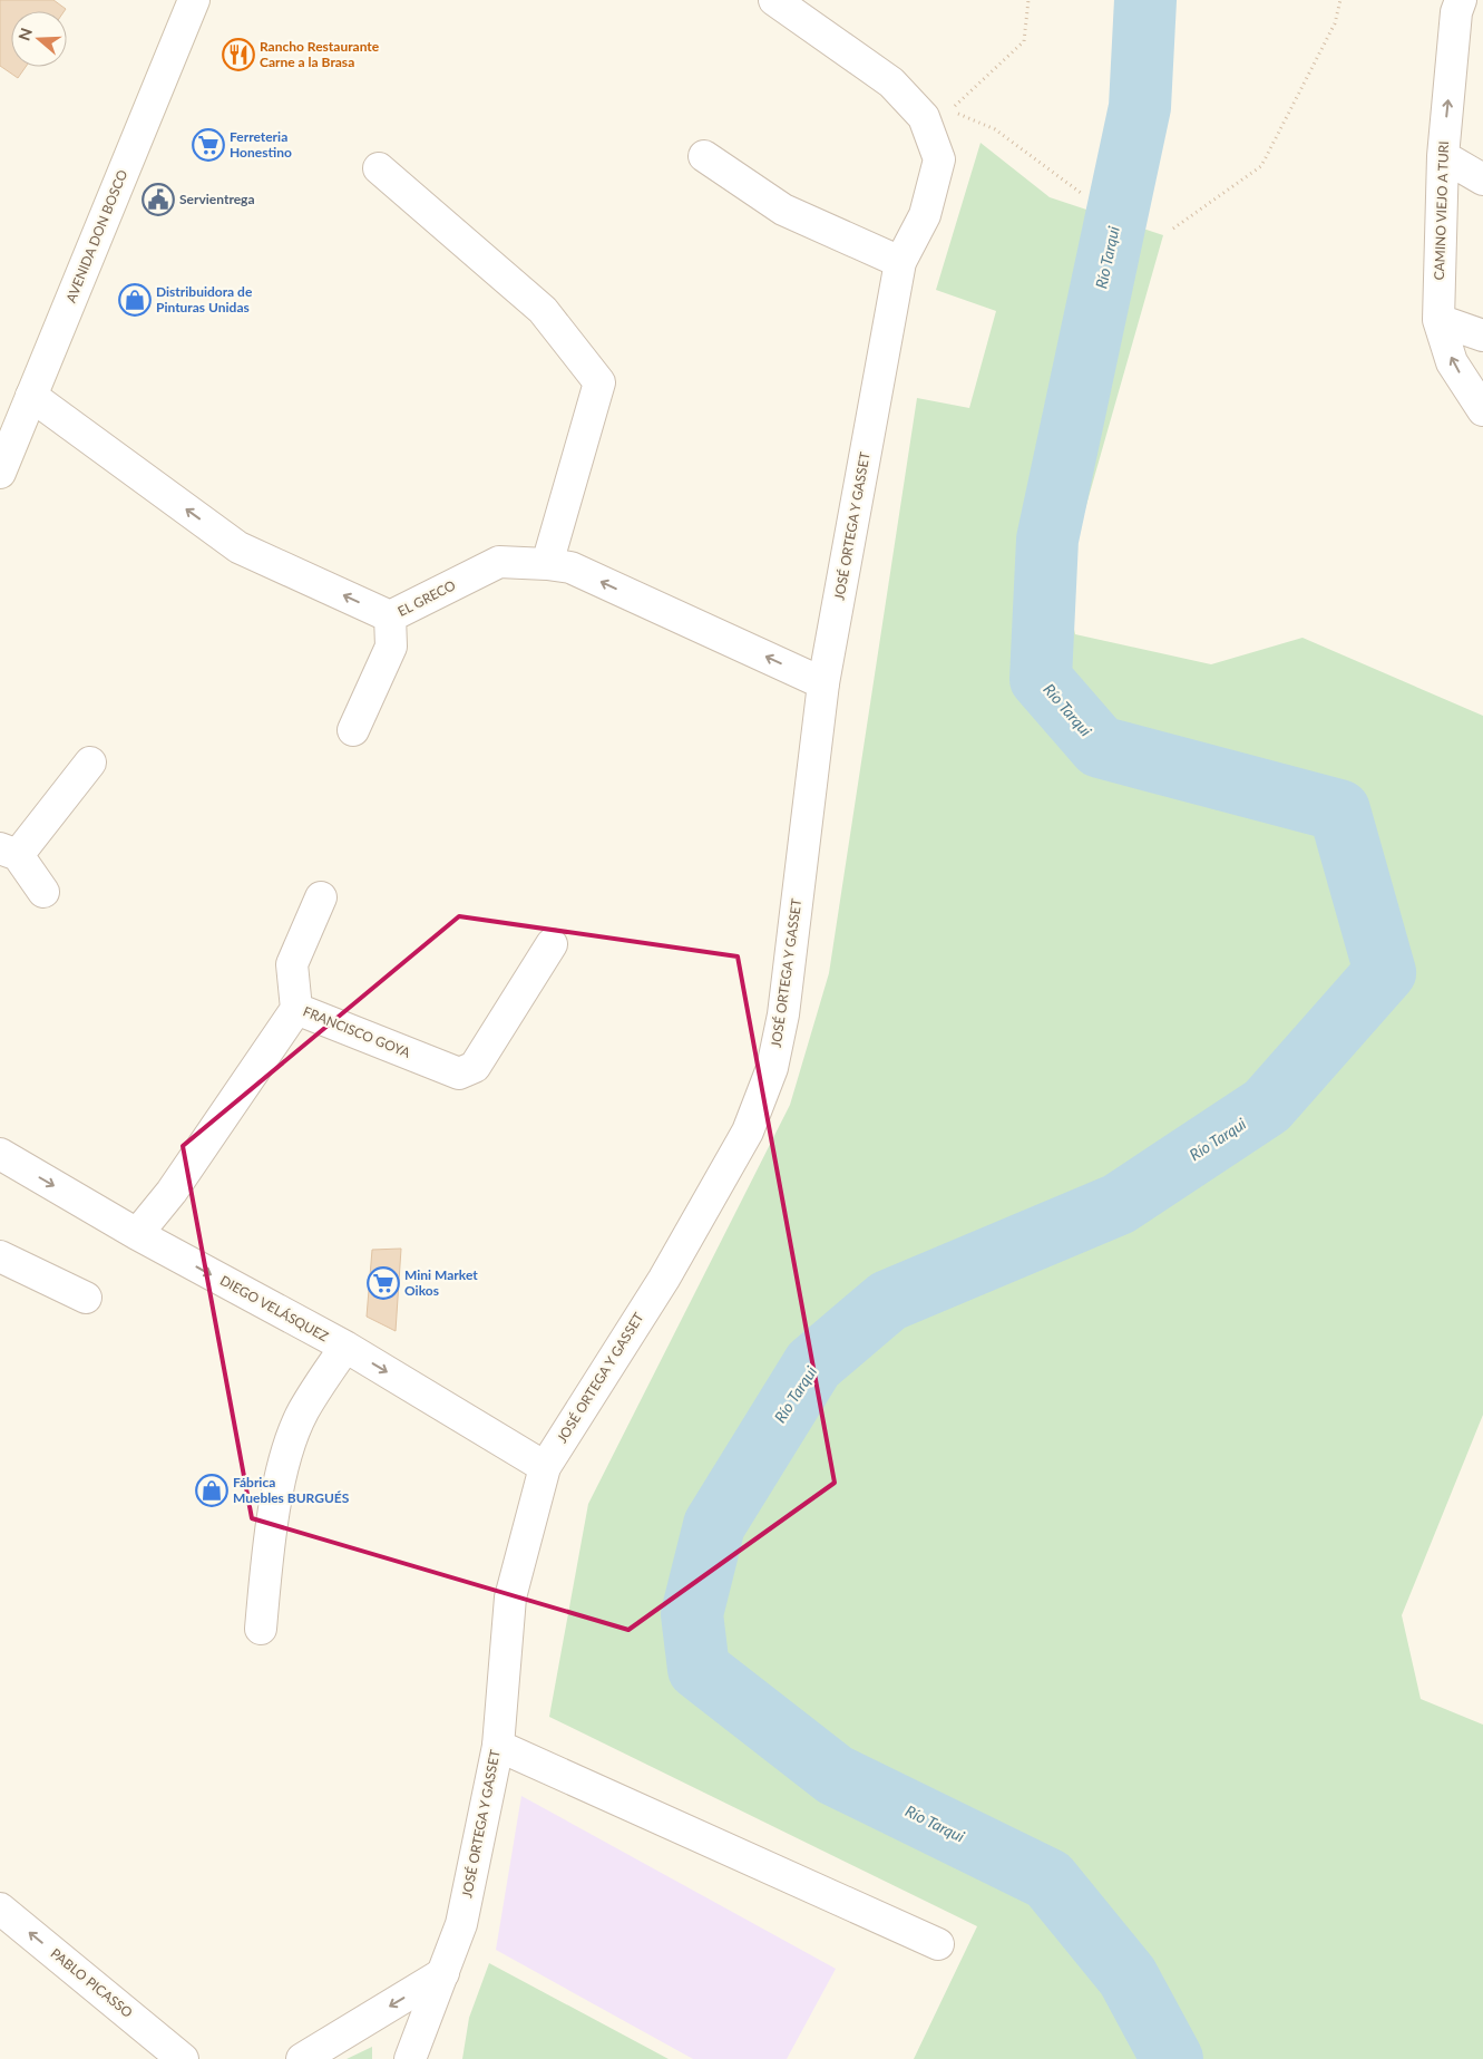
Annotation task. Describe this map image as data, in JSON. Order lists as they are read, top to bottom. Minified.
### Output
{"streets":{"street":["CAMINO VIEJO A TURI","AVENIDA DON BOSCO","JOSÉ ORTEGA Y GASSET","EL GRECO","FRANCISCO GOYA","DIEGO VELÁSQUEZ","PABLO PICASSO"]},"crossings":[["AVENIDA DON BOSCO","EL GRECO"],["JOSÉ ORTEGA Y GASSET","EL GRECO"],["JOSÉ ORTEGA Y GASSET","DIEGO VELÁSQUEZ"],["FRANCISCO GOYA","DIEGO VELÁSQUEZ"]],"one_way":["CAMINO VIEJO A TURI","EL GRECO","DIEGO VELÁSQUEZ","PABLO PICASSO"],"water":["Río Tarqui"],"places":{"restaurant":["Rancho Restaurante Carne a la Brasa"],"supermarket":["Ferreteria Honestino","Mini Market Oikos"],"public building":["Servientrega"],"shop":["Distribuidora de Pinturas Unidas","Fábrica Muebles BURGUÉS"]},"north":"left"}
